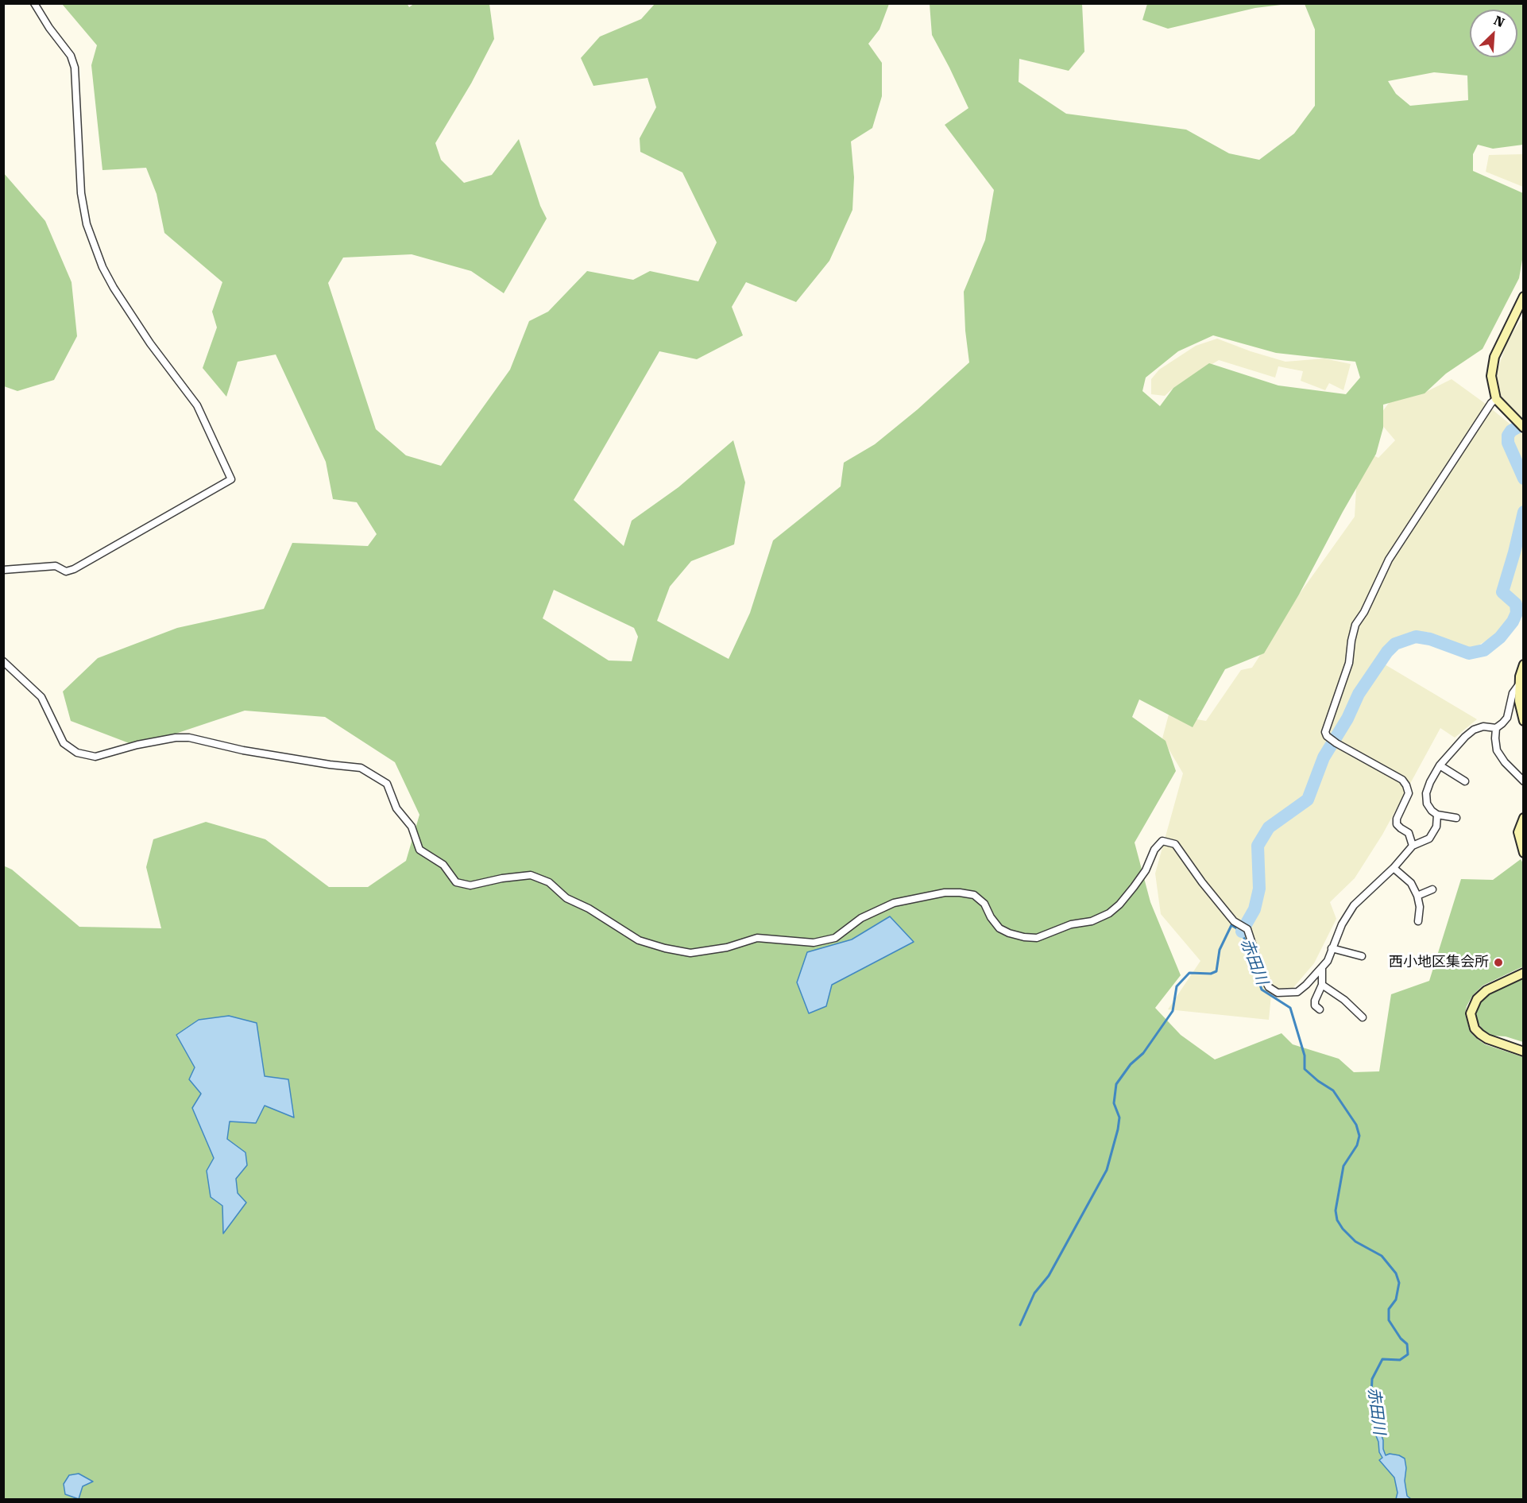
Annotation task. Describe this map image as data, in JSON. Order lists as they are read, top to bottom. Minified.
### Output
{"water":["赤田川"],"places":["西小地区集会所"],"north":"top right"}
